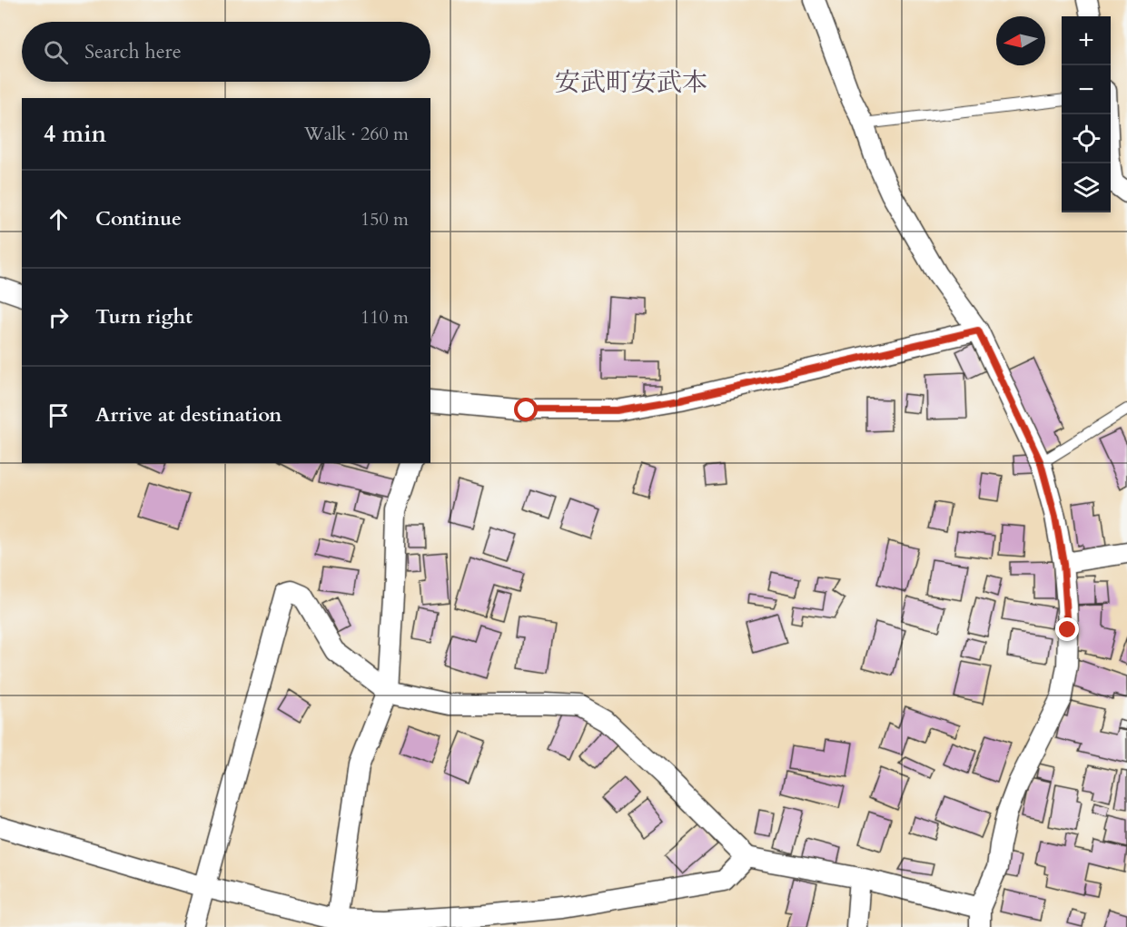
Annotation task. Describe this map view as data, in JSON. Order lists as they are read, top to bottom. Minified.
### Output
{"districts":["安武町安武本"],"north":"left","page":{"map_buttons":["+","−"],"search":"Search here","heading":["4 min","Walk · 260 m"],"list":[["Continue","150 m"],["Turn right","110 m"],"Arrive at destination"]}}
